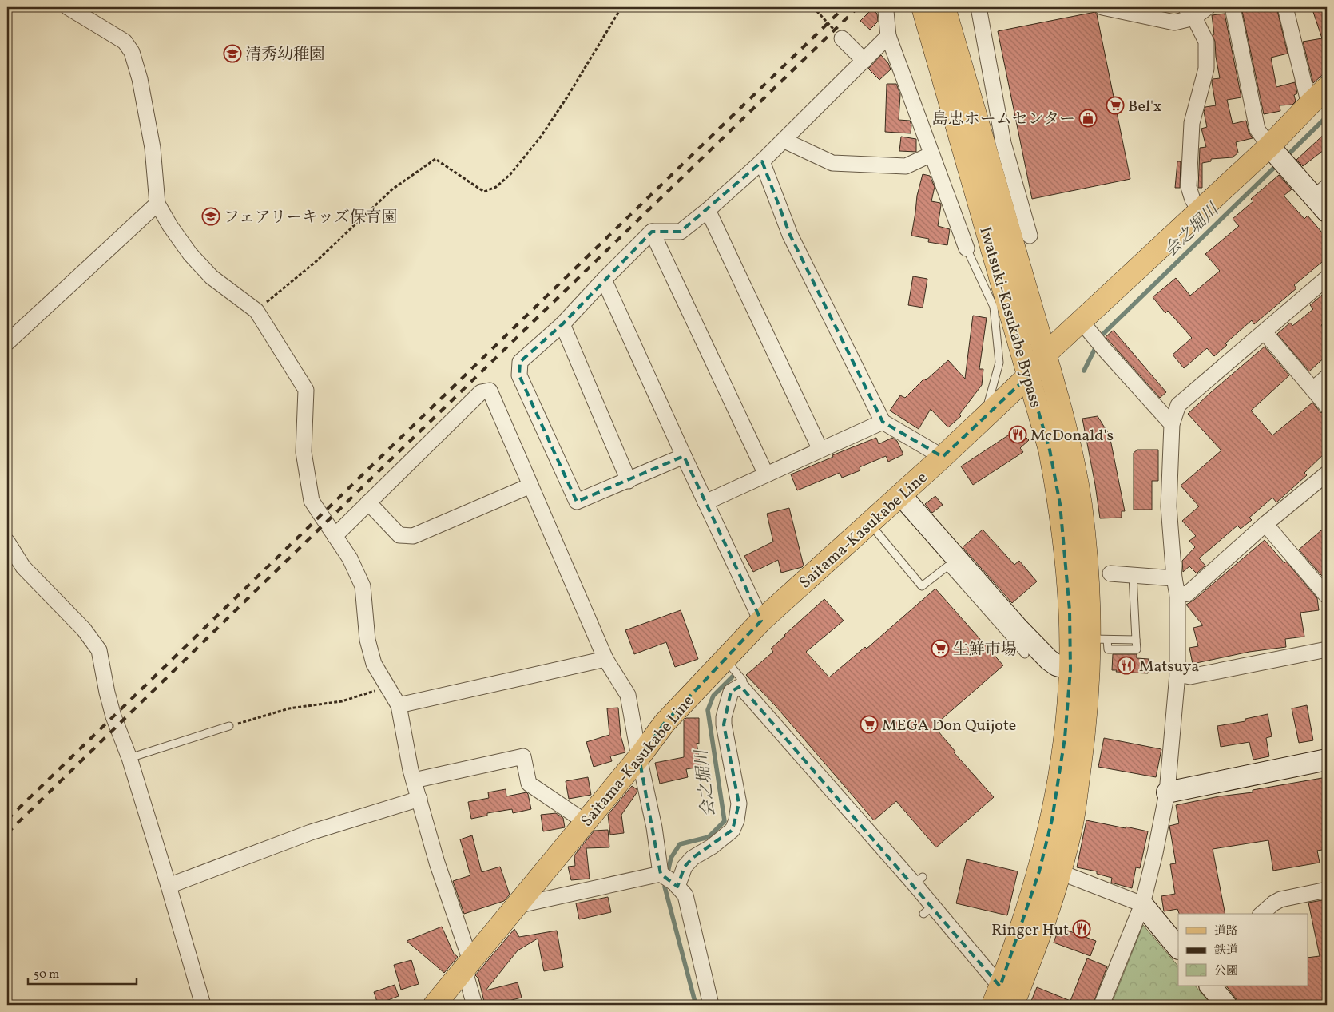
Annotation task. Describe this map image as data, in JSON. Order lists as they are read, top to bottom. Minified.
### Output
{"streets":{"main road":["Iwatsuki-Kasukabe Bypass","Saitama-Kasukabe Line"]},"crossings":[["Iwatsuki-Kasukabe Bypass","Saitama-Kasukabe Line"]],"water":["会之堀川"],"places":{"school or university":["清秀幼稚園","フェアリーキッズ保育園"],"supermarket":["Bel'x","生鮮市場","MEGA Don Quijote"],"shop":["島忠ホームセンター"],"restaurant":["McDonald's","Matsuya","Ringer Hut"]},"legend":["道路","鉄道","公園"],"scale_bar":"50 m"}
